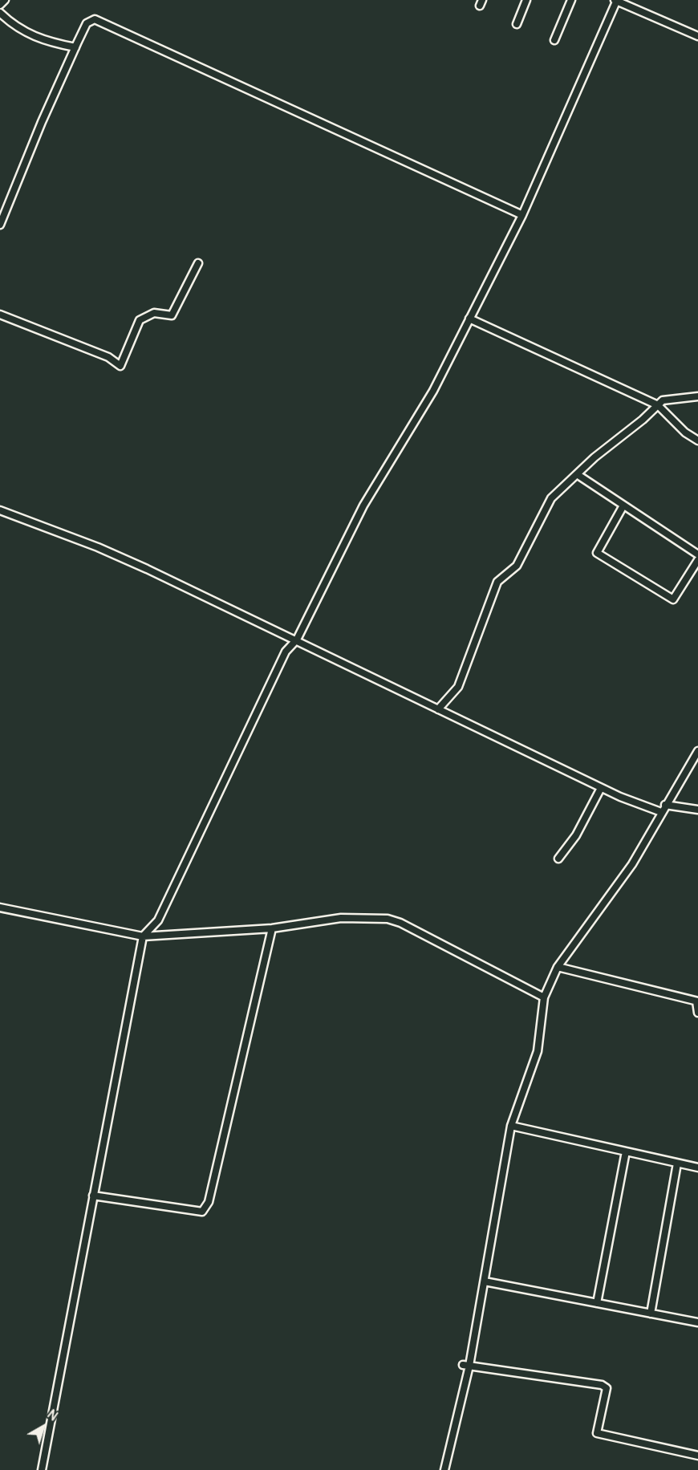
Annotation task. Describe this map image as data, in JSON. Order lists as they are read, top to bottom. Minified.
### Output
{"north":"top right"}
